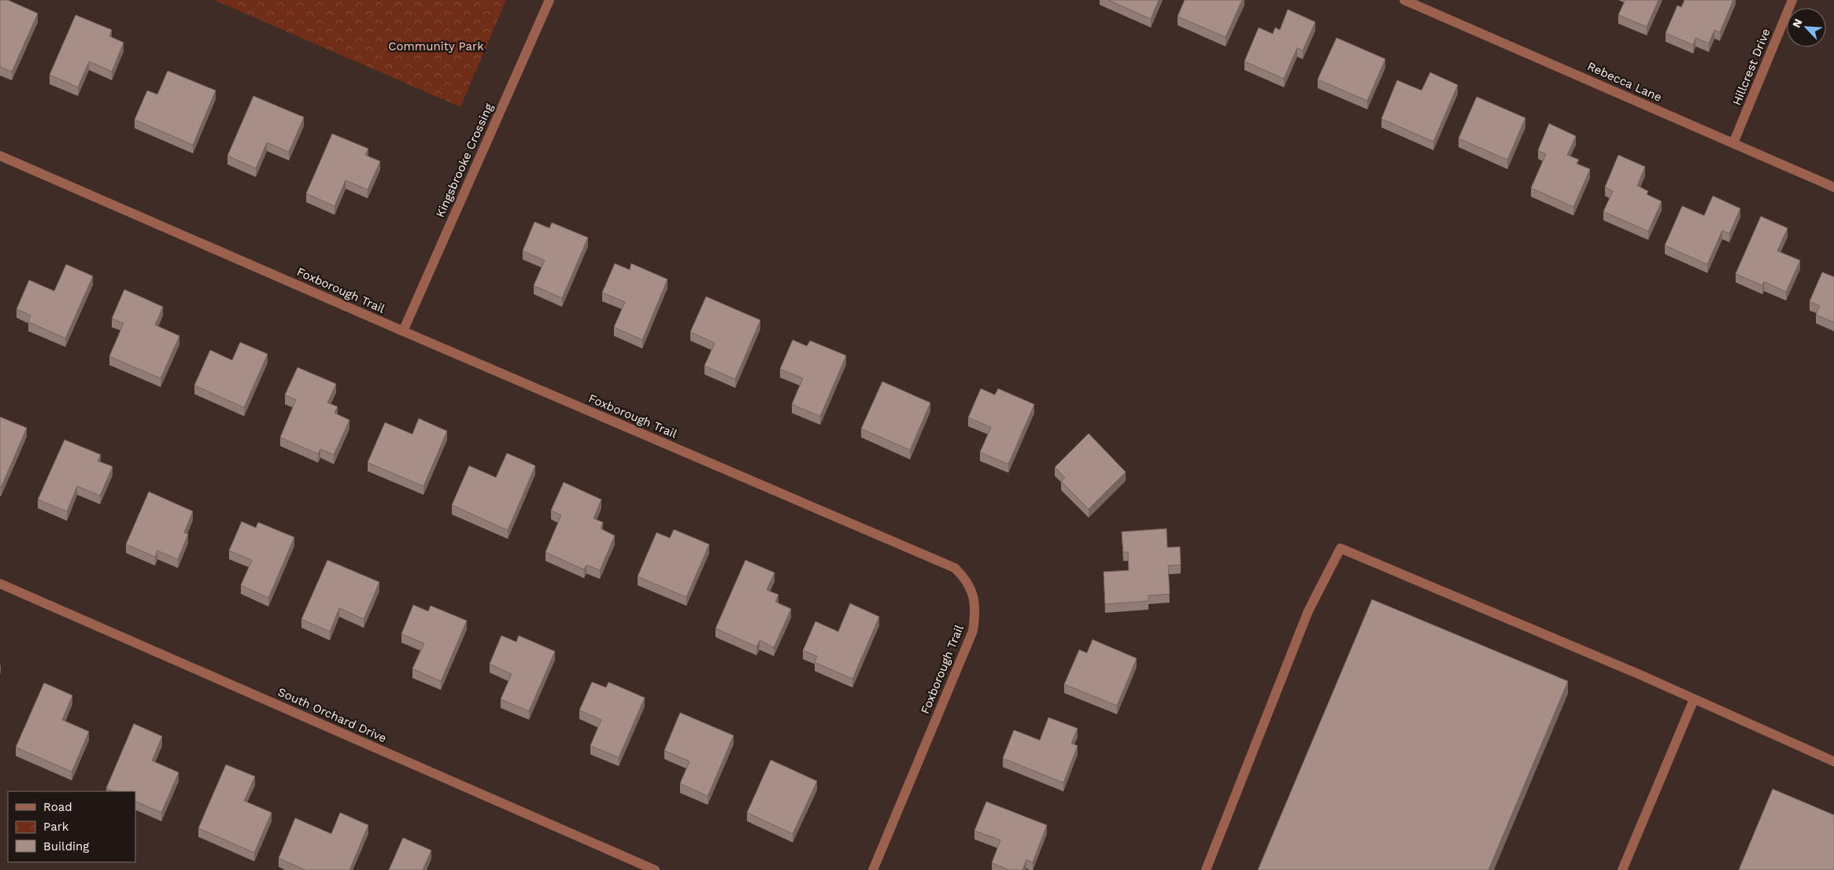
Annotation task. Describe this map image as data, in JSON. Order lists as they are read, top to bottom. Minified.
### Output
{"streets":{"street":["Hillcrest Drive","Rebecca Lane","Kingsbrooke Crossing","Foxborough Trail","South Orchard Drive"]},"crossings":[["Hillcrest Drive","Rebecca Lane"],["Kingsbrooke Crossing","Foxborough Trail"]],"parks":["Community Park"],"legend":["Road","Park","Building"],"north":"top left"}
